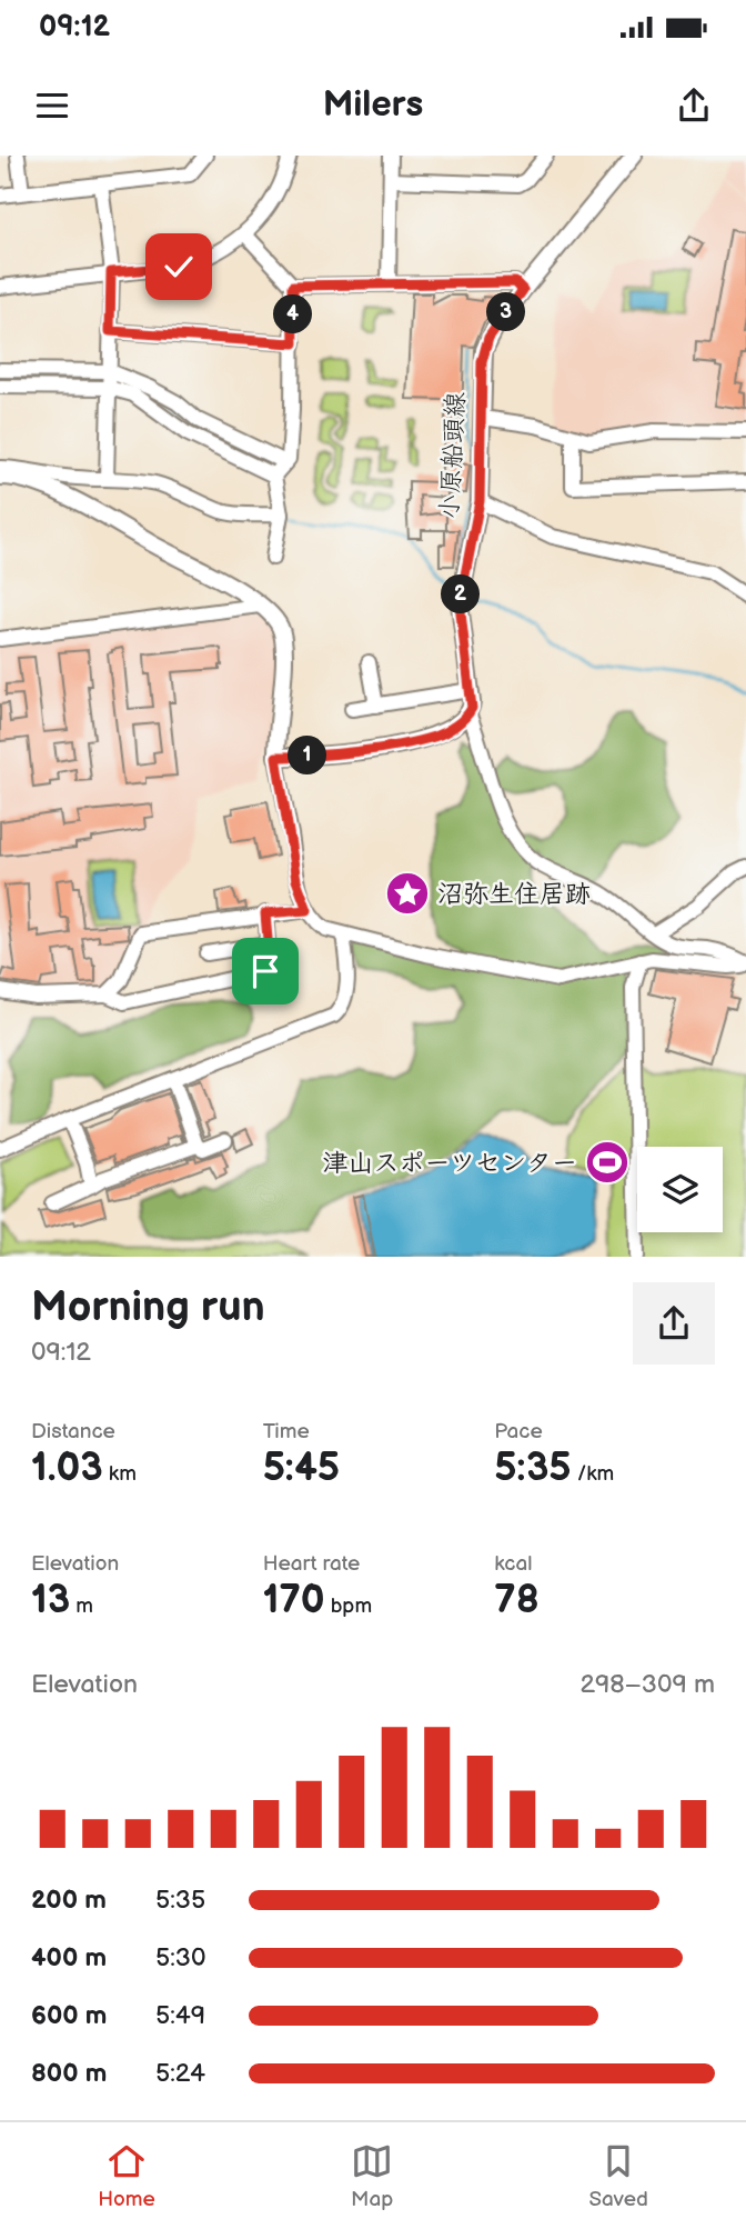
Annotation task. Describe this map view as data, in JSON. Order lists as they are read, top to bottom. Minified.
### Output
{"streets":{"main road":["小原船頭線"]},"places":{"place":["沼弥生住居跡"],"sports":["津山スポーツセンター"]},"page":{"status":"09:12","header":"Milers","pins":["3","4","2","1"],"heading":["Morning run","09:12"],"stats":[["Distance","1.03 km"],["Time","5:45"],["Pace","5:35 /km"],["Elevation","13 m"],["Heart rate","170 bpm"],["kcal","78"]],"chart":["Elevation","298–309 m"],"list":[{"name":"200 m","note":"5:35"},{"name":"400 m","note":"5:30"},{"name":"600 m","note":"5:49"},{"name":"800 m","note":"5:24"}],"tabs":["Home","Map","Saved"]}}
